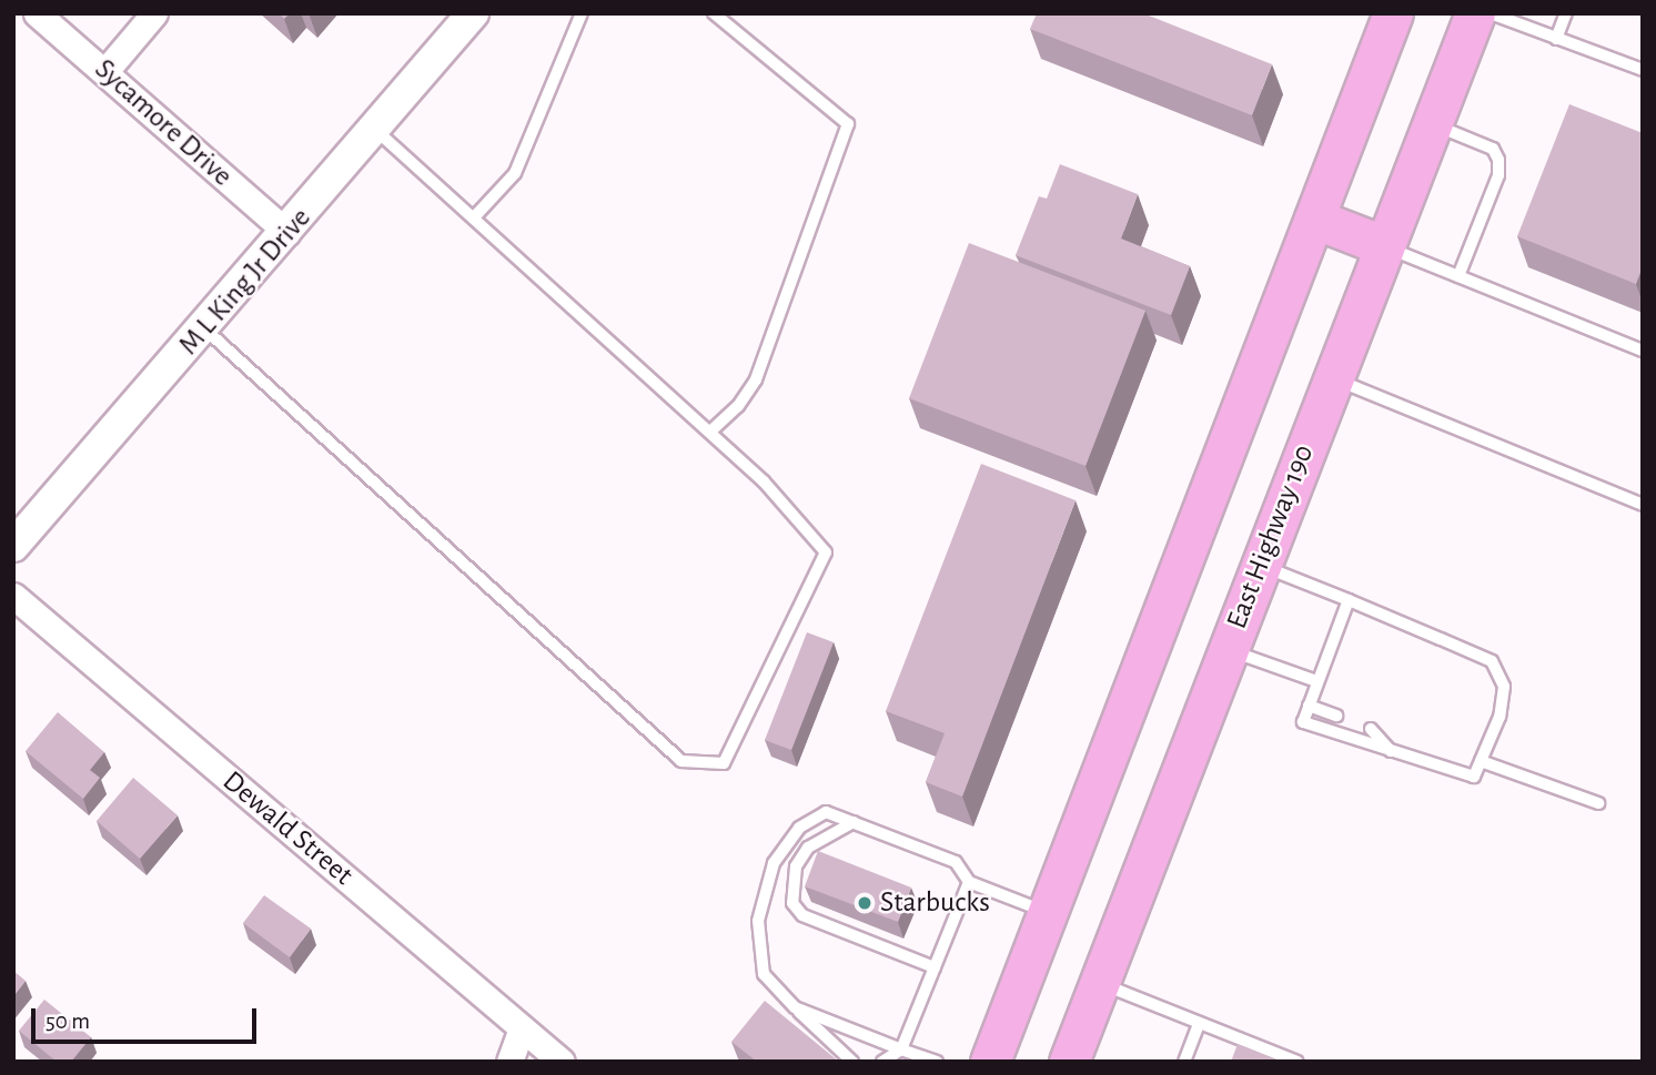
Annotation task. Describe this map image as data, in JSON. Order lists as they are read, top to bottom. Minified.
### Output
{"streets":{"main road":["East Highway 190"],"street":["Sycamore Drive","M L King Jr Drive","Dewald Street"]},"crossings":[["Sycamore Drive","M L King Jr Drive"]],"places":["Starbucks"],"scale_bar":"50 m"}
